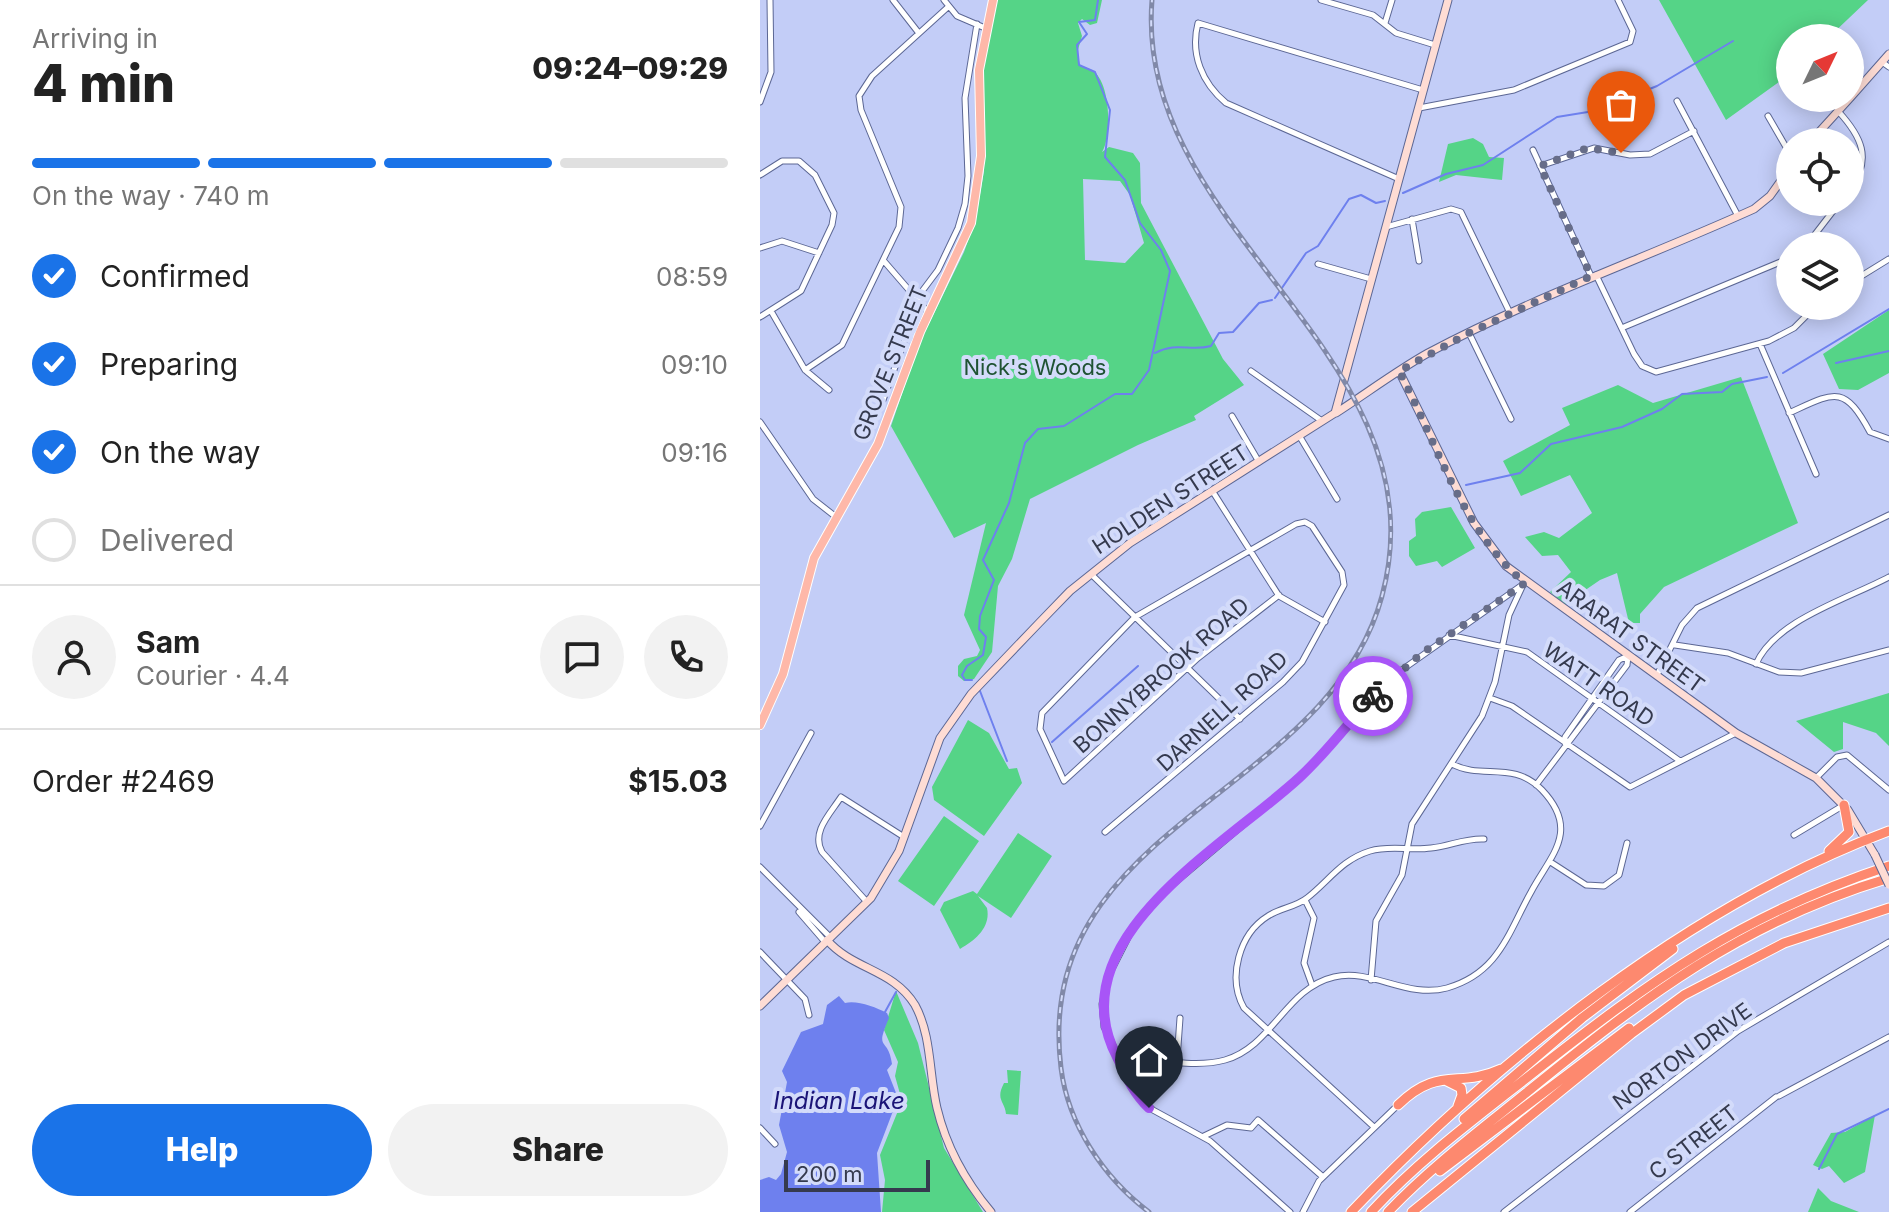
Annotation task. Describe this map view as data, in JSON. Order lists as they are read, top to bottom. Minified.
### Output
{"streets":{"main road":["GROVE STREET","HOLDEN STREET","ARARAT STREET"],"street":["BONNYBROOK ROAD","WATT ROAD","DARNELL ROAD","NORTON DRIVE","C STREET"]},"crossings":[["HOLDEN STREET","ARARAT STREET"]],"water":["Indian Lake"],"parks":["Nick's Woods"],"scale_bar":"200 m","north":"top right","page":{"heading":["4 min","Arriving in","09:24–09:29"],"panel":["Sam","Courier · 4.4","Order #2469","$15.03"],"bar":"On the way · 740 m","list":[["Confirmed","08:59"],["Preparing","09:10"],["On the way","09:16"],"Delivered"],"buttons":["Help","Share"],"scale":"200 m"}}
